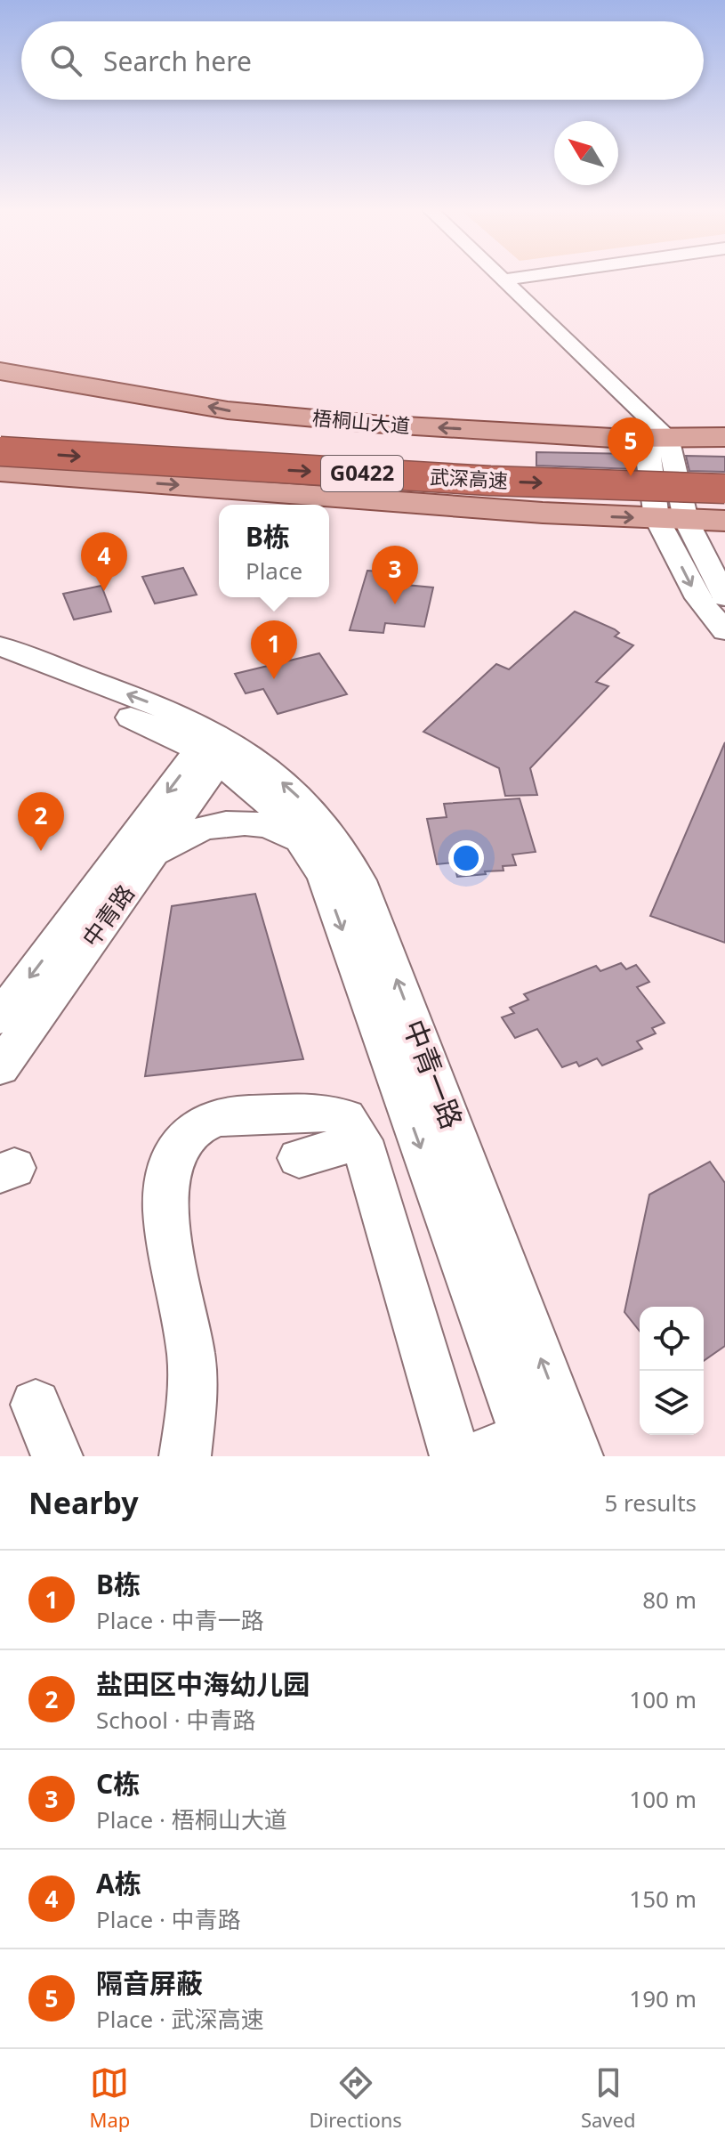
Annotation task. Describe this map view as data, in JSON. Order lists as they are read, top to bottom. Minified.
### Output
{"streets":{"highway":["G0422","武深高速"],"main road":["梧桐山大道"],"street":["中青路","中青一路"]},"crossings":[["中青路","中青一路"]],"north":"top left","page":{"search":"Search here","pins":["5","4","3","1","2"],"popup":["B栋","Place"],"heading":["Nearby","5 results"],"list":[{"mark":"1","name":"B栋","note":"Place · 中青一路","value":"80 m"},{"mark":"2","name":"盐田区中海幼儿园","note":"School · 中青路","value":"100 m"},{"mark":"3","name":"C栋","note":"Place · 梧桐山大道","value":"100 m"},{"mark":"4","name":"A栋","note":"Place · 中青路","value":"150 m"},{"mark":"5","name":"隔音屏蔽","note":"Place · 武深高速","value":"190 m"}],"nav":["Map","Directions","Saved"]}}
